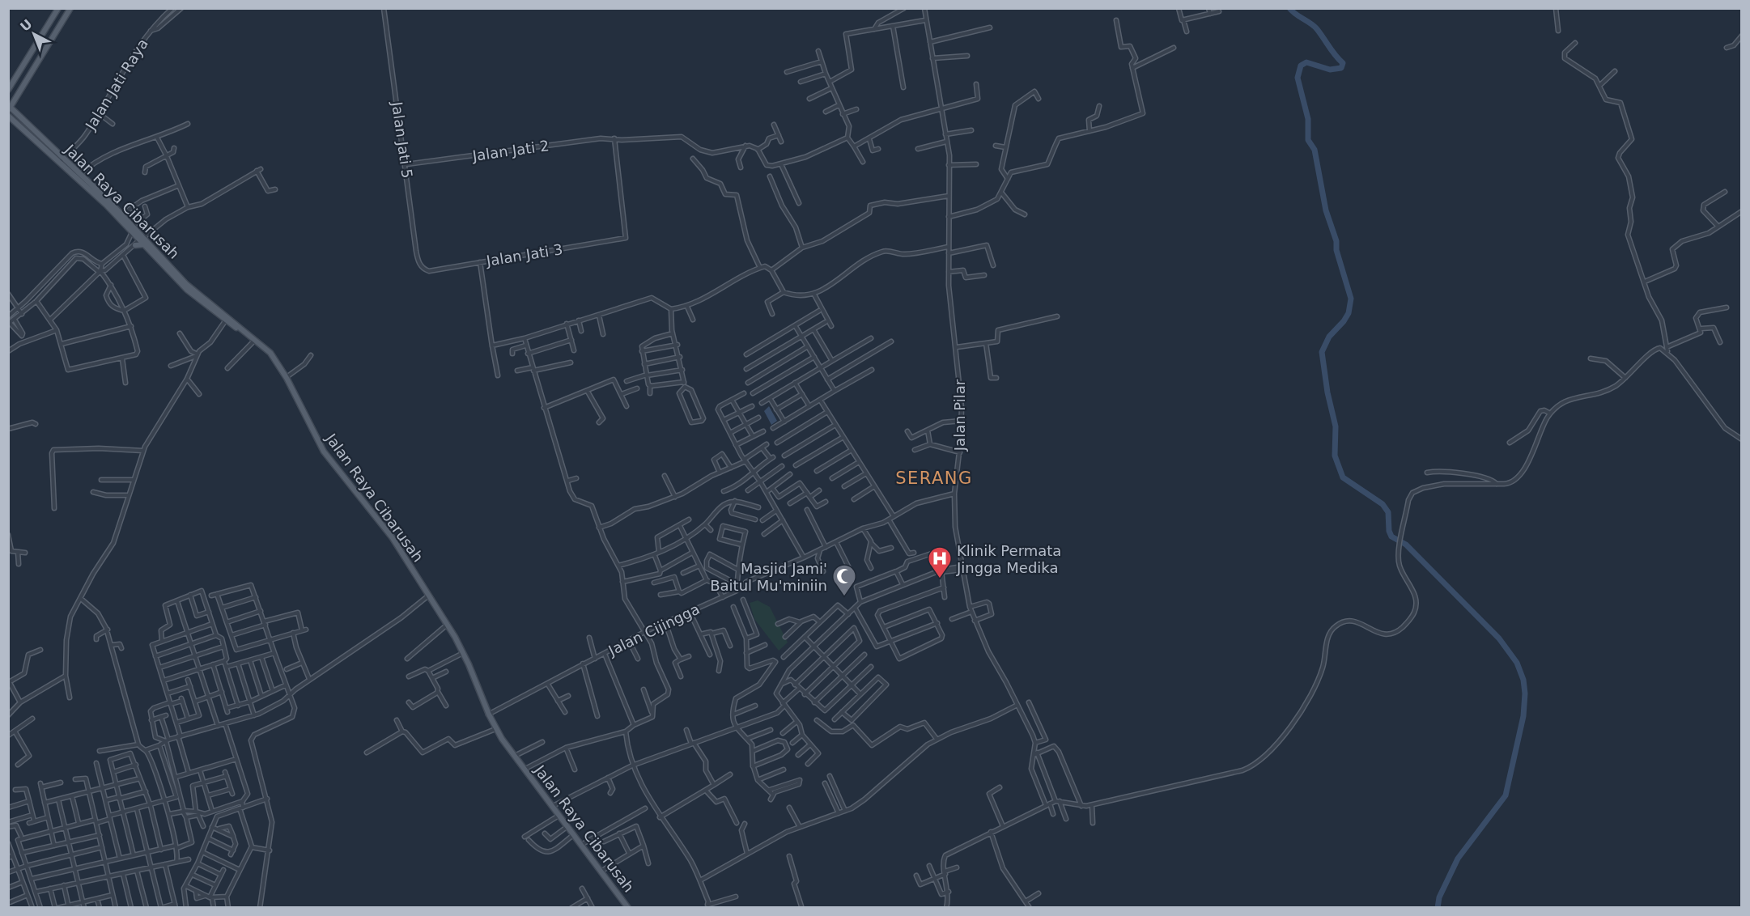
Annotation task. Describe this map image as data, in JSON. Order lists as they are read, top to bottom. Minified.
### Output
{"streets":{"main road":["Jalan Raya Cibarusah"],"street":["Jalan Jati Raya","Jalan Jati 5","Jalan Jati 2","Jalan Jati 3","Jalan Pilar","Jalan Cijingga"]},"crossings":[["Jalan Jati Raya","Jalan Raya Cibarusah"],["Jalan Jati 5","Jalan Jati 2"],["Jalan Jati 5","Jalan Jati 3"],["Jalan Jati 2","Jalan Jati 3"],["Jalan Raya Cibarusah","Jalan Cijingga"],["Jalan Pilar","Jalan Cijingga"]],"districts":["SERANG"],"places":{"hospital":["Klinik Permata Jingga Medika"],"mosque":["Masjid Jami' Baitul Mu'miniin"]},"north":"top left"}
